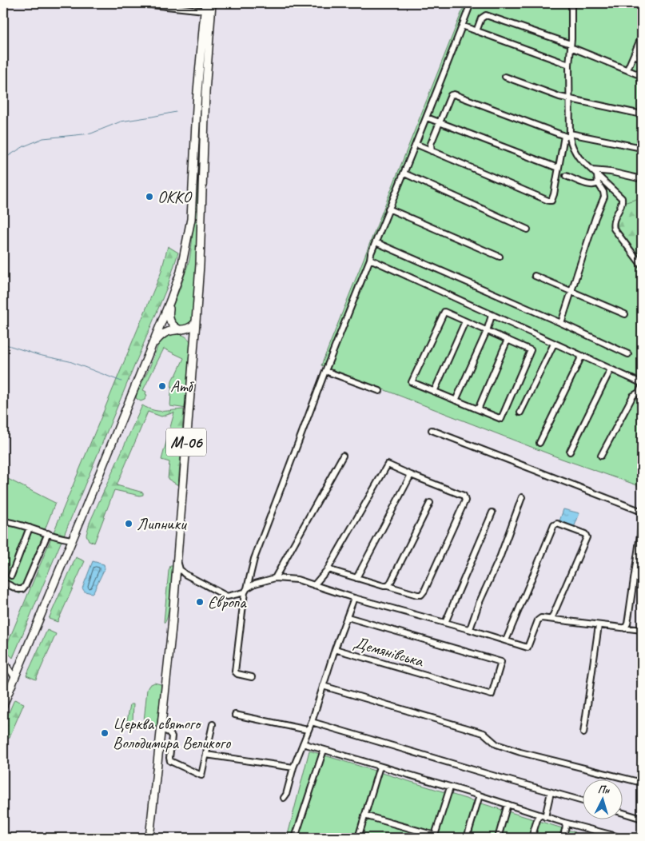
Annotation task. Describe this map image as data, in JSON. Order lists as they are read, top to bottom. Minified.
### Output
{"streets":{"highway":["М-06"],"street":["Демянівська"]},"places":["ОККО","Атб","Липники","Європа","Церква святого Володимира Великого"],"north":"top"}
